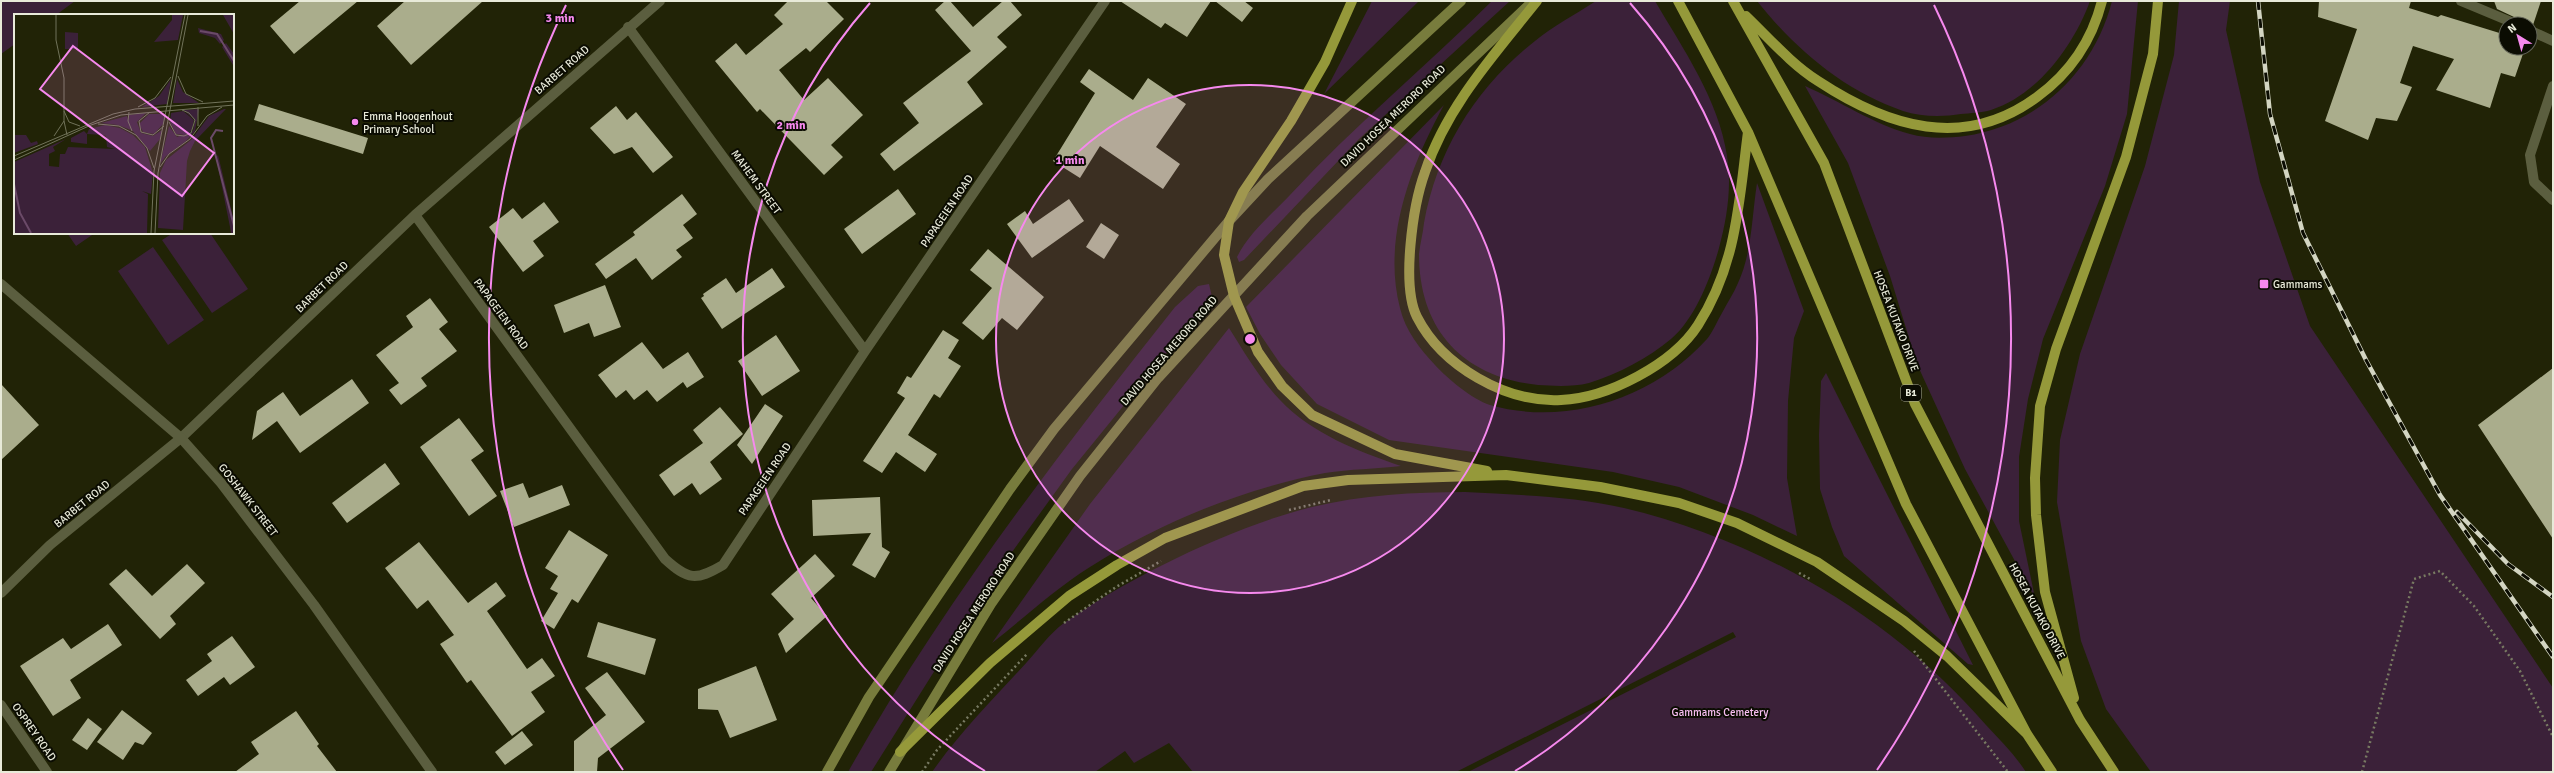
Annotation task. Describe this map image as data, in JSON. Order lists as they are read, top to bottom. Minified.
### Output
{"streets":{"main road":["DAVID HOSEA MERORO ROAD","HOSEA KUTAKO DRIVE","B1"],"street":["BARBET ROAD","MAHEM STREET","PAPAGEIEN ROAD","GOSHAWK STREET","OSPREY ROAD"]},"crossings":[["BARBET ROAD","MAHEM STREET"],["BARBET ROAD","PAPAGEIEN ROAD"],["BARBET ROAD","GOSHAWK STREET"],["MAHEM STREET","PAPAGEIEN ROAD"]],"parks":["Gammams Cemetery"],"places":{"other":["Emma Hoogenhout Primary School"],"transit":["Gammams"]},"north":"top left","rings":["3 min","2 min","1 min"]}
